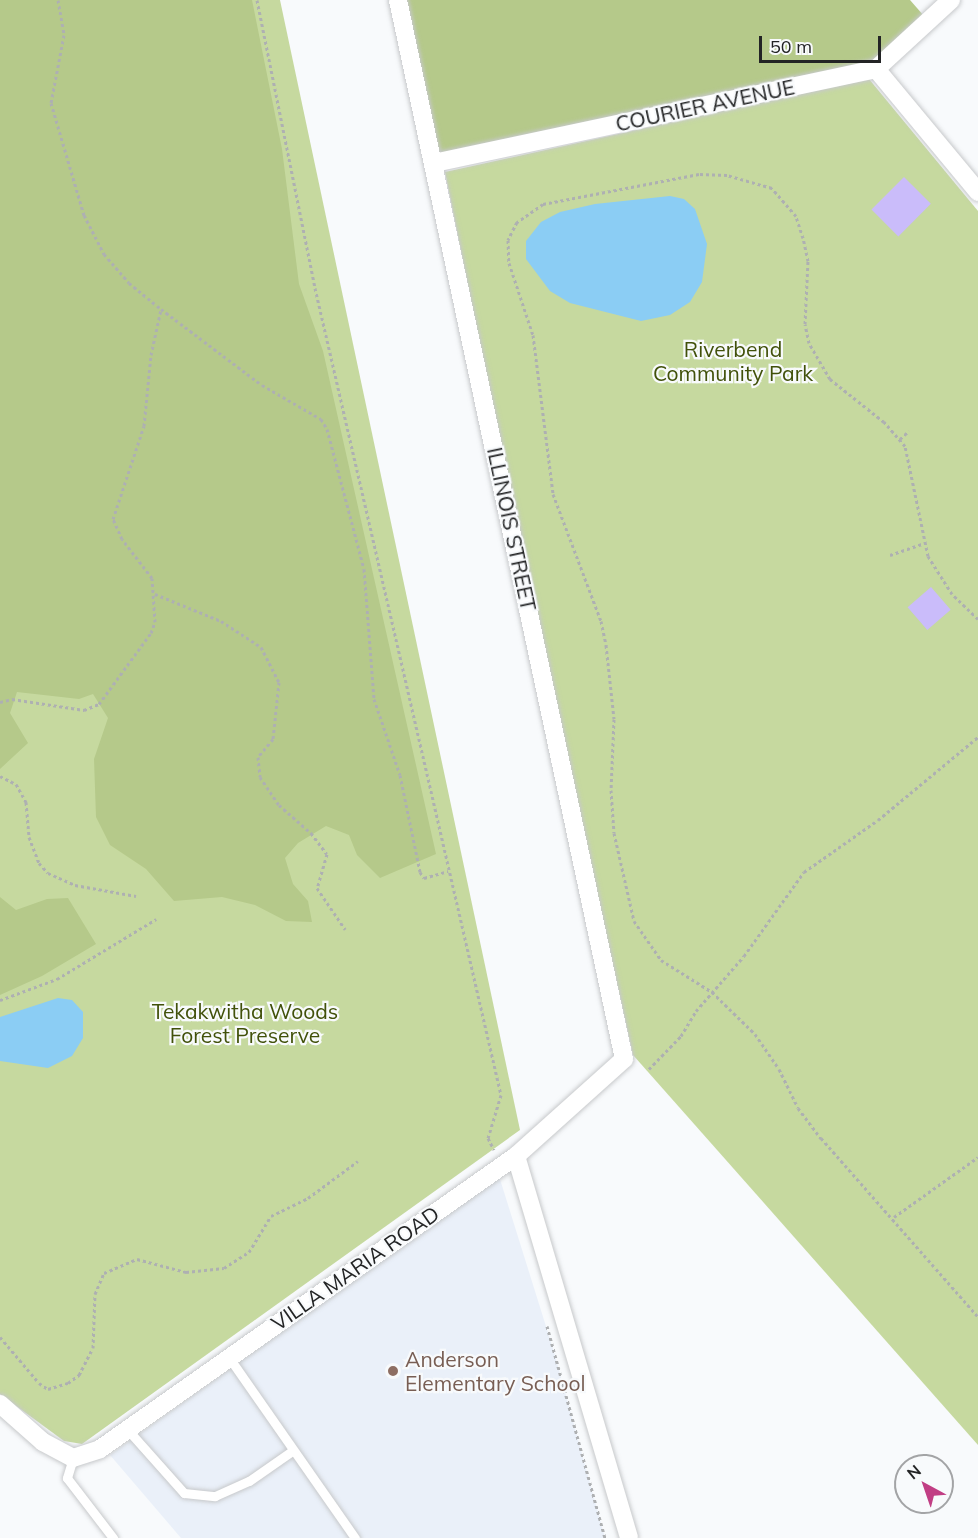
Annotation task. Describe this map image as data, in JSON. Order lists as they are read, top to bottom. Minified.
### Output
{"streets":{"street":["COURIER AVENUE","ILLINOIS STREET","VILLA MARIA ROAD"]},"crossings":[["COURIER AVENUE","ILLINOIS STREET"],["ILLINOIS STREET","VILLA MARIA ROAD"]],"parks":["Riverbend Community Park","Tekakwitha Woods Forest Preserve"],"places":["Anderson Elementary School"],"scale_bar":"50 m","north":"top left"}
